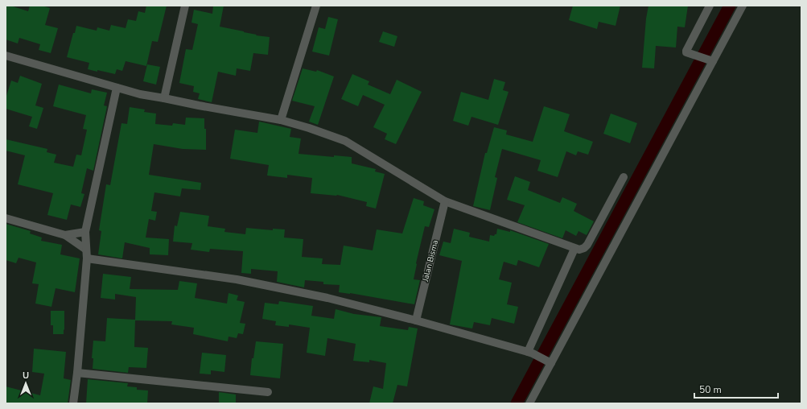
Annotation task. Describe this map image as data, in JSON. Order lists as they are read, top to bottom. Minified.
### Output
{"streets":{"street":["Jalan Bisma"]},"scale_bar":"50 m","north":"top"}
